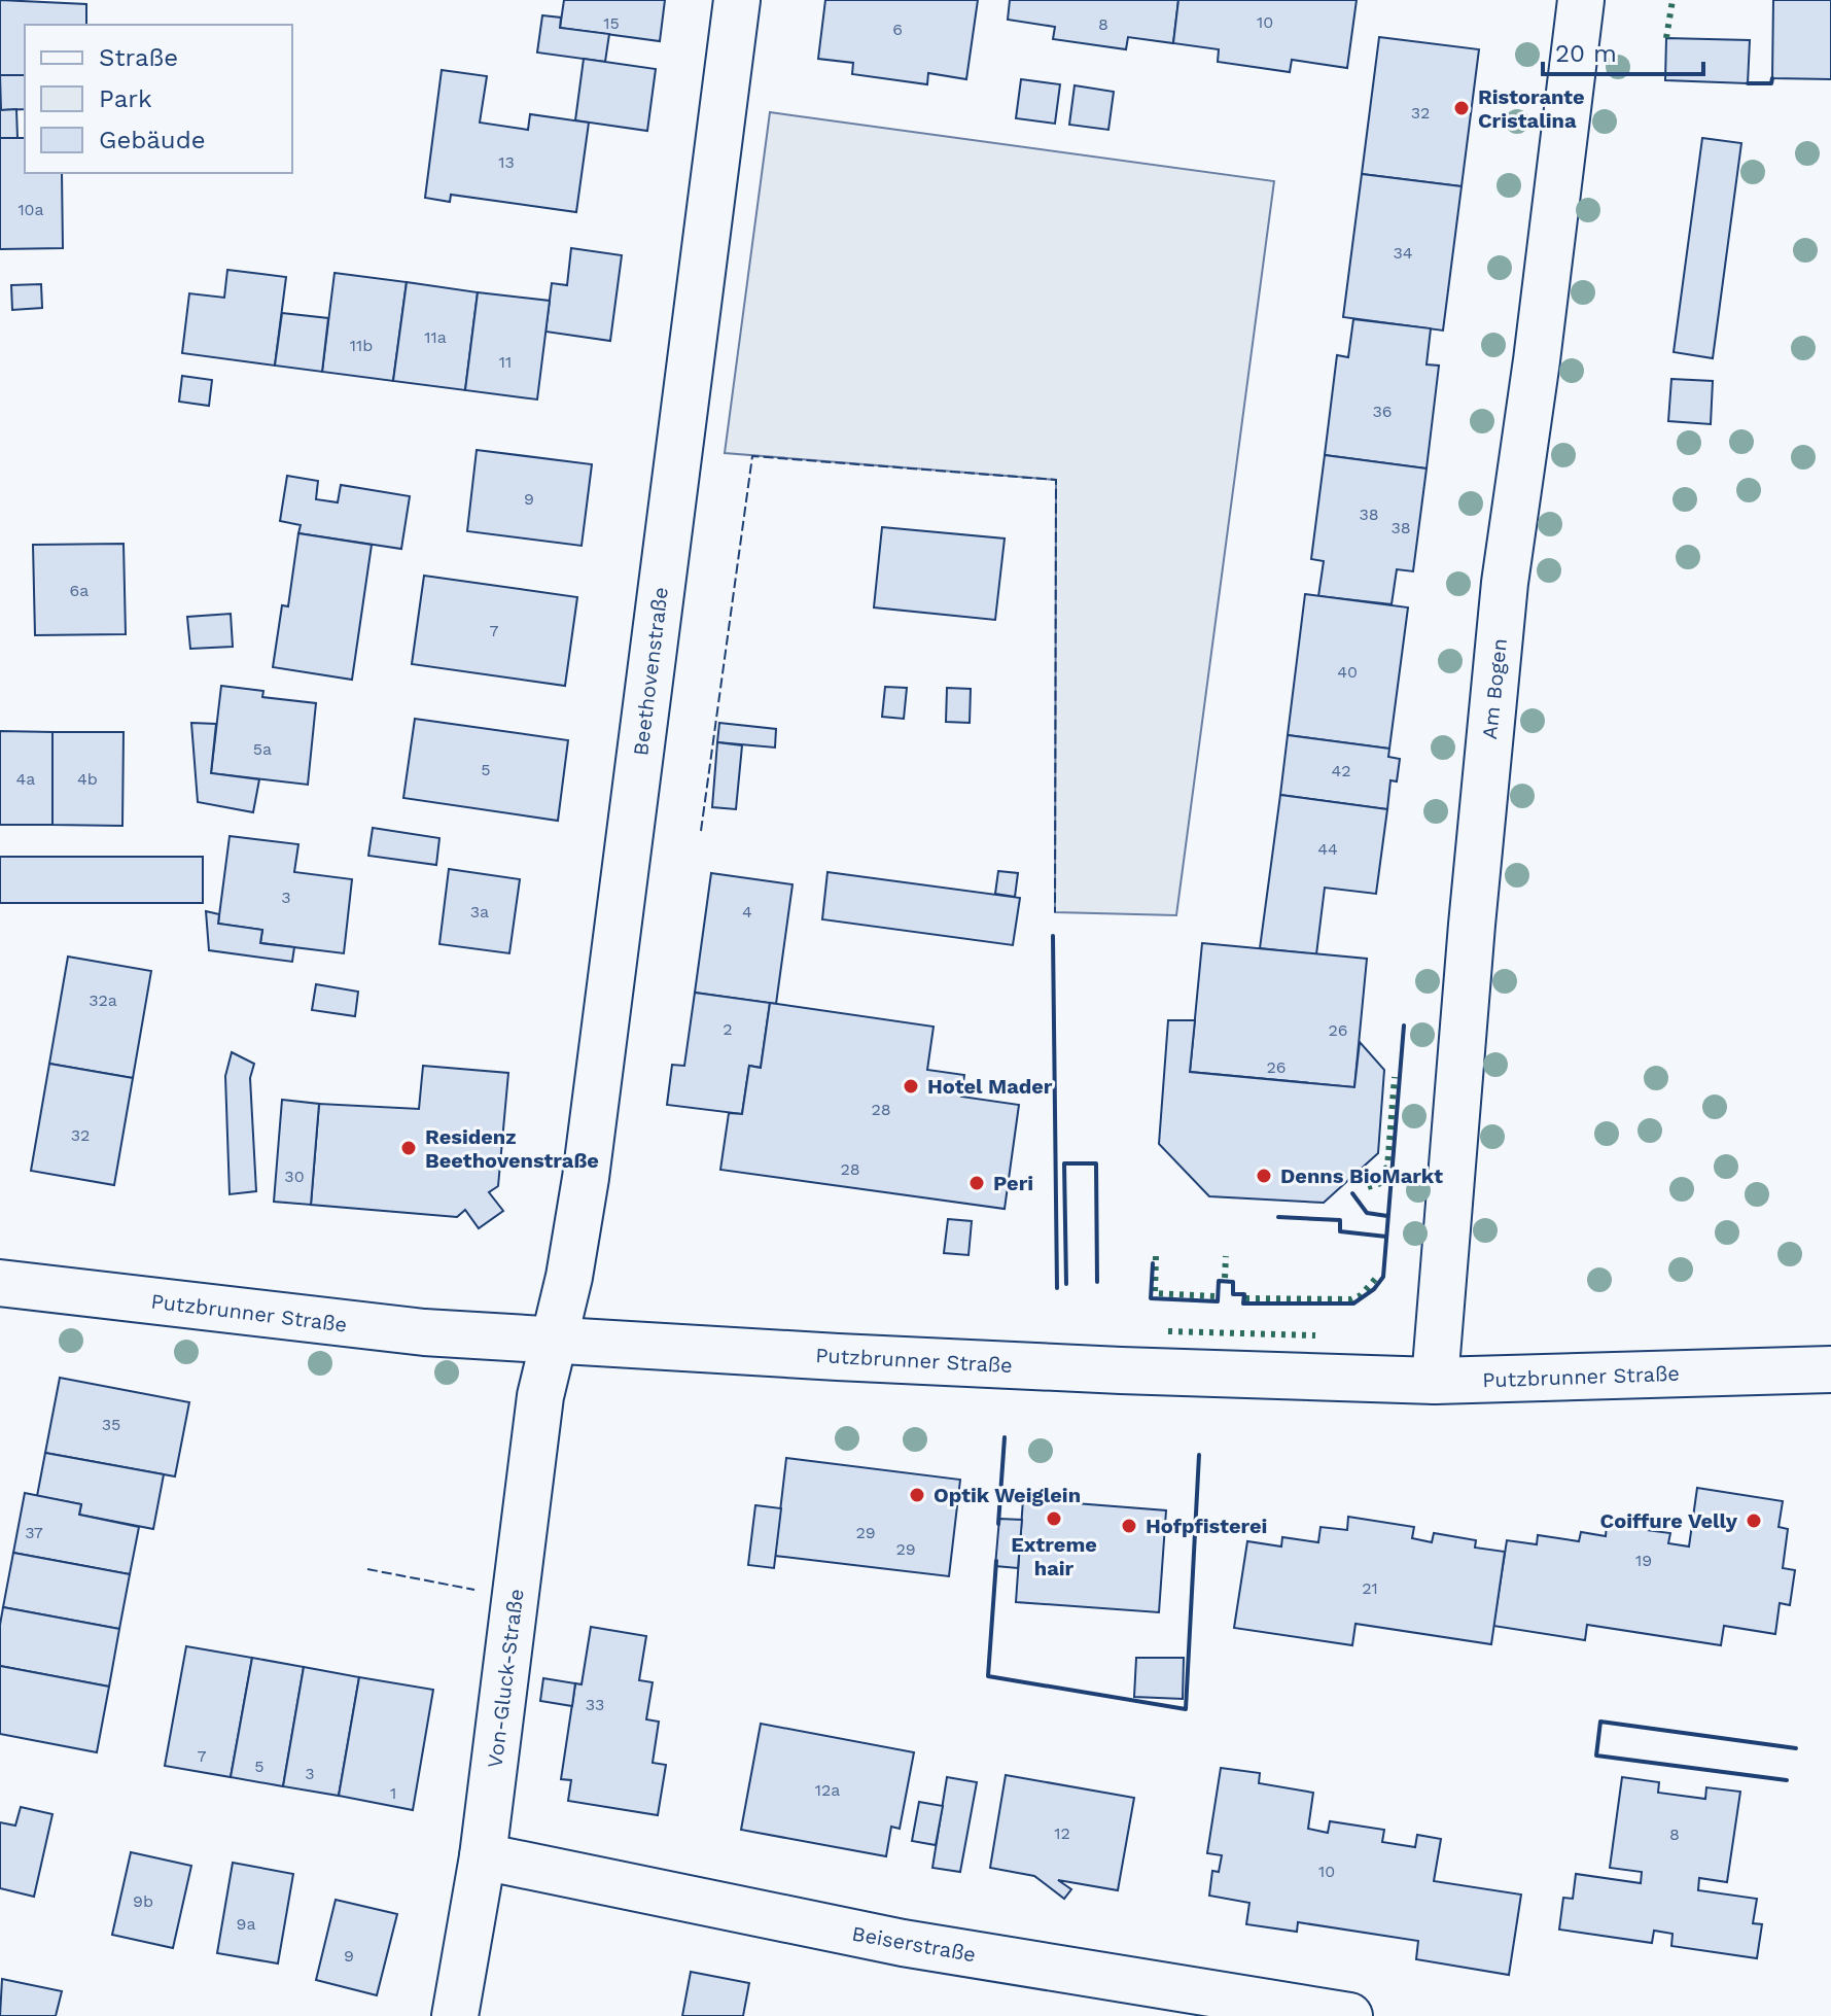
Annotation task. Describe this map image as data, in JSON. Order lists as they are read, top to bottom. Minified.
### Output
{"streets":{"street":["Beethovenstraße","Am Bogen","Putzbrunner Straße","Von-Gluck-Straße","Beiserstraße"]},"crossings":[["Beethovenstraße","Putzbrunner Straße"],["Beethovenstraße","Von-Gluck-Straße"],["Am Bogen","Putzbrunner Straße"],["Putzbrunner Straße","Von-Gluck-Straße"],["Von-Gluck-Straße","Beiserstraße"]],"places":["Ristorante Cristalina","Hotel Mader","Residenz Beethovenstraße","Denns BioMarkt","Peri","Optik Weiglein","Extreme hair","Coiffure Velly","Hofpfisterei"],"house_numbers":["10","15","8","6","32","13","10a","34","11a","11b","11","36","9","38","38","6a","7","40","5a","5","42","4a","4b","44","3","3a","4","32a","2","26","26","28","32","28","30","35","37","29","29","19","21","33","7","5","3","12a","1","12","8","10","9b","9a","9"],"legend":["Straße","Park","Gebäude"],"scale_bar":"20 m"}
